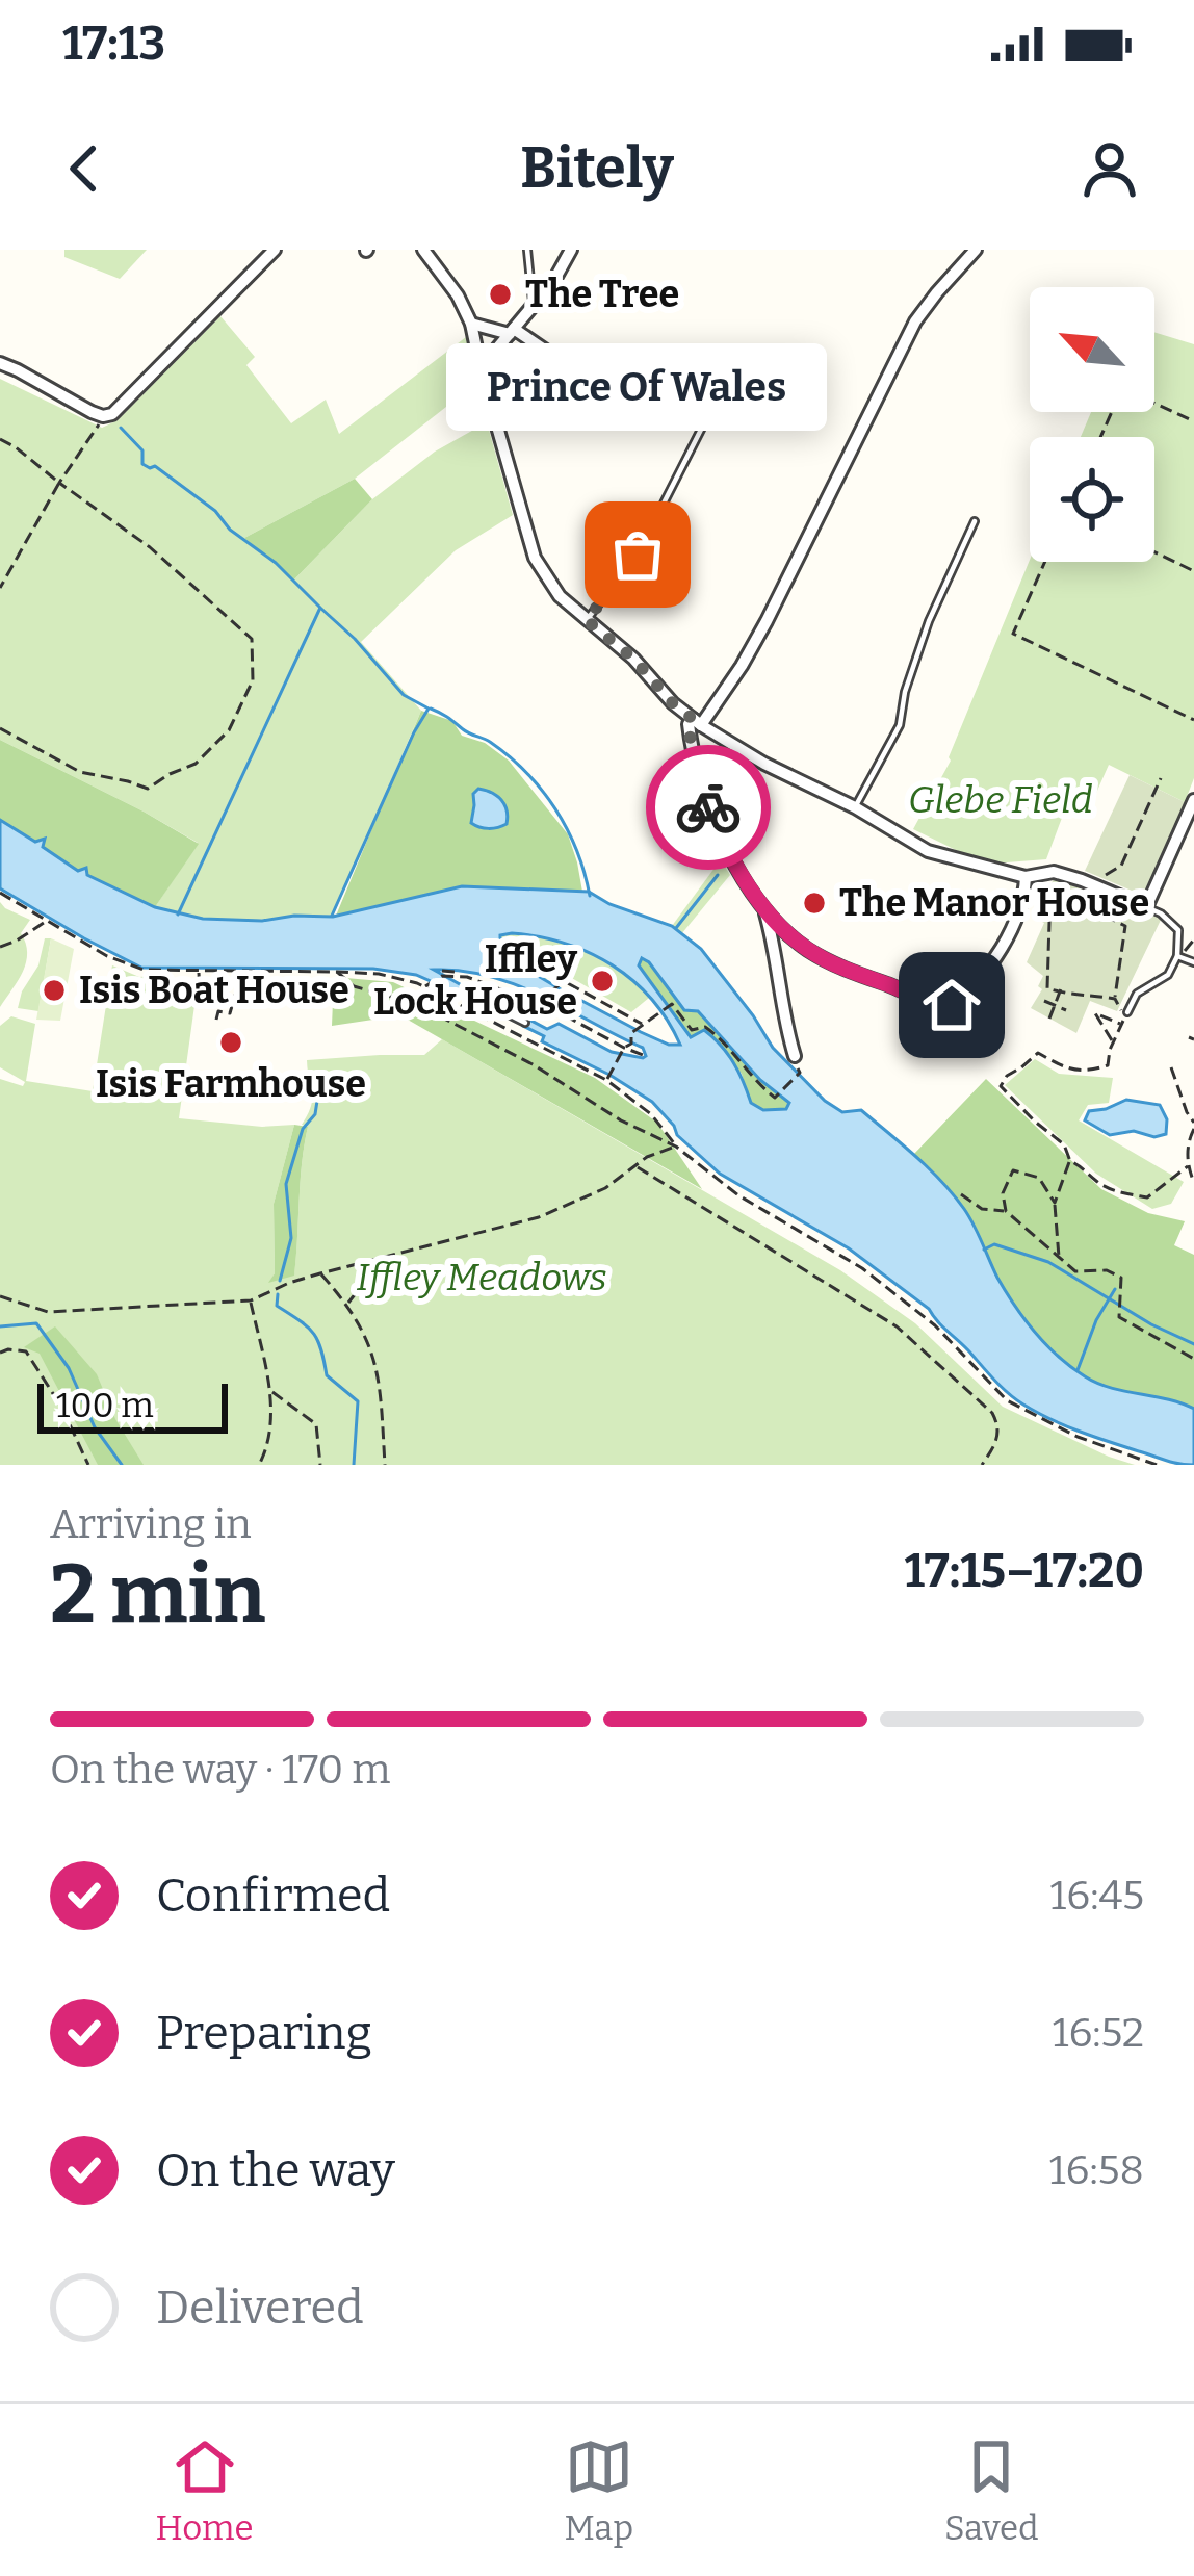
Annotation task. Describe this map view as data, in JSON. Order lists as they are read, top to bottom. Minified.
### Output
{"parks":["Glebe Field","Iffley Meadows"],"places":["The Tree","Prince Of Wales","The Manor House","Iffley Lock House","Isis Boat House","Isis Farmhouse"],"scale_bar":"100 m","north":"top left","page":{"status":"17:13","header":"Bitely","bubble":"Prince Of Wales","scale":"100 m","heading":["2 min","Arriving in","17:15–17:20"],"bar":"On the way · 170 m","list":[["Confirmed","16:45"],["Preparing","16:52"],["On the way","16:58"],"Delivered"],"tabs":["Home","Map","Saved"]}}
